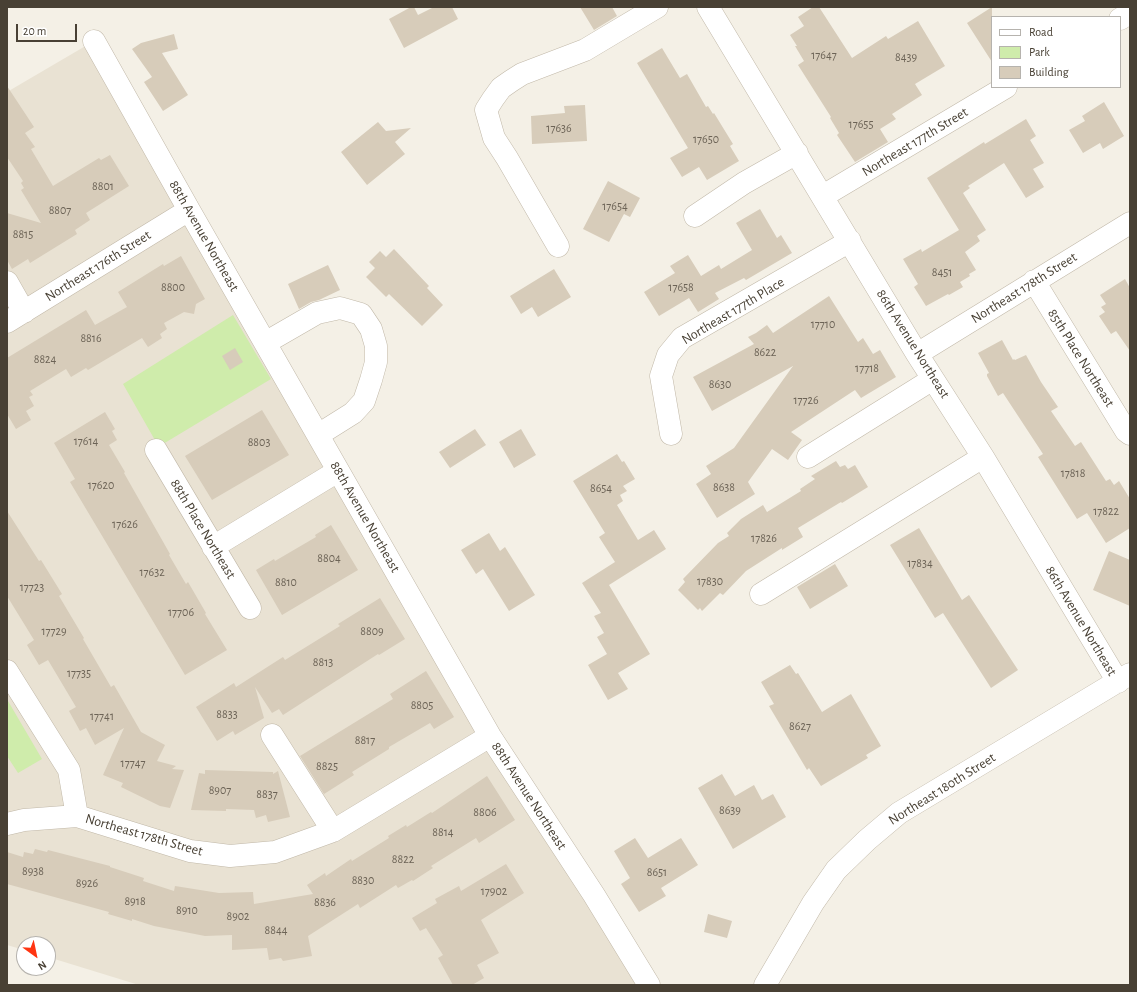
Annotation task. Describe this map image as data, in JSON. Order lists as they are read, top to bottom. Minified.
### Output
{"streets":{"street":["Northeast 177th Street","88th Avenue Northeast","Northeast 176th Street","Northeast 178th Street","Northeast 177th Place","86th Avenue Northeast","85th Place Northeast","88th Place Northeast","Northeast 180th Street"]},"crossings":[["Northeast 177th Street","86th Avenue Northeast"],["88th Avenue Northeast","Northeast 176th Street"],["88th Avenue Northeast","Northeast 178th Street"],["Northeast 178th Street","86th Avenue Northeast"],["Northeast 178th Street","85th Place Northeast"],["Northeast 177th Place","86th Avenue Northeast"],["86th Avenue Northeast","Northeast 180th Street"]],"house_numbers":["17647","8439","17655","17636","17650","8801","17654","8807","8815","8451","8800","17658","17710","8816","8622","8824","17718","8630","17726","17614","8803","17818","17620","8638","8654","17822","17626","17826","8804","17834","17632","17830","8810","17723","17706","17729","8809","8813","17735","8805","8833","17741","8627","8817","17747","8825","8907","8837","8639","8806","8814","8822","8938","8651","8830","8926","17902","8918","8836","8910","8902","8844"],"legend":["Road","Park","Building"],"scale_bar":"20 m","north":"bottom right"}
